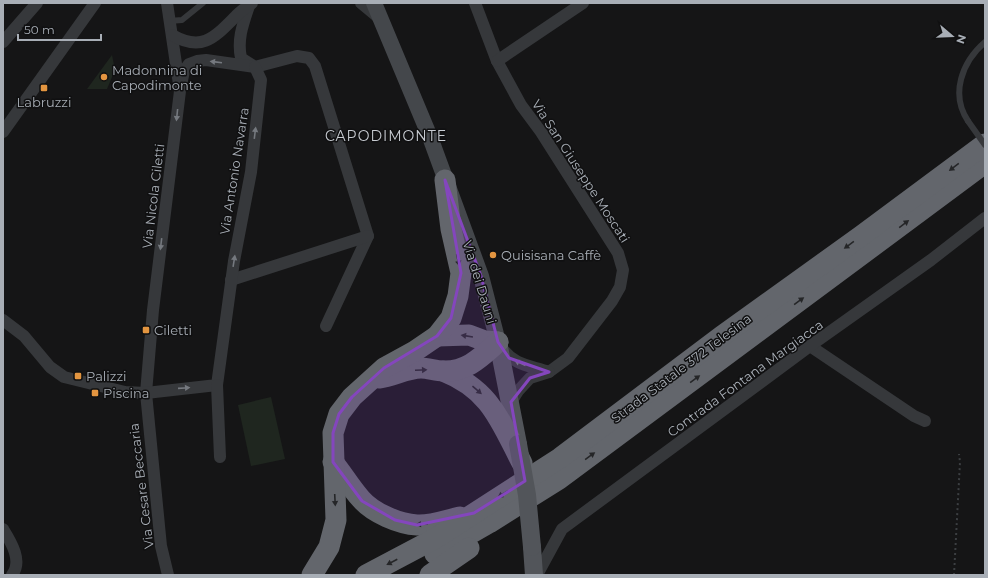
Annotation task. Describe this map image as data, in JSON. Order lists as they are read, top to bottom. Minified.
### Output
{"streets":{"highway":["Strada Statale 372 Telesina"],"main road":["Via dei Dauni"],"street":["Via Antonio Navarra","Via San Giuseppe Moscati","Via Nicola Ciletti","Contrada Fontana Margiacca","Via Cesare Beccaria"]},"crossings":[["Via San Giuseppe Moscati","Via dei Dauni"],["Via Nicola Ciletti","Via Cesare Beccaria"],["Via dei Dauni","Contrada Fontana Margiacca"]],"one_way":["Via Antonio Navarra","Via Nicola Ciletti"],"districts":["CAPODIMONTE"],"places":{"other":["Madonnina di Capodimonte","Quisisana Caffè"],"transit":["Labruzzi","Ciletti","Palizzi","Piscina"]},"scale_bar":"50 m","north":"right"}
